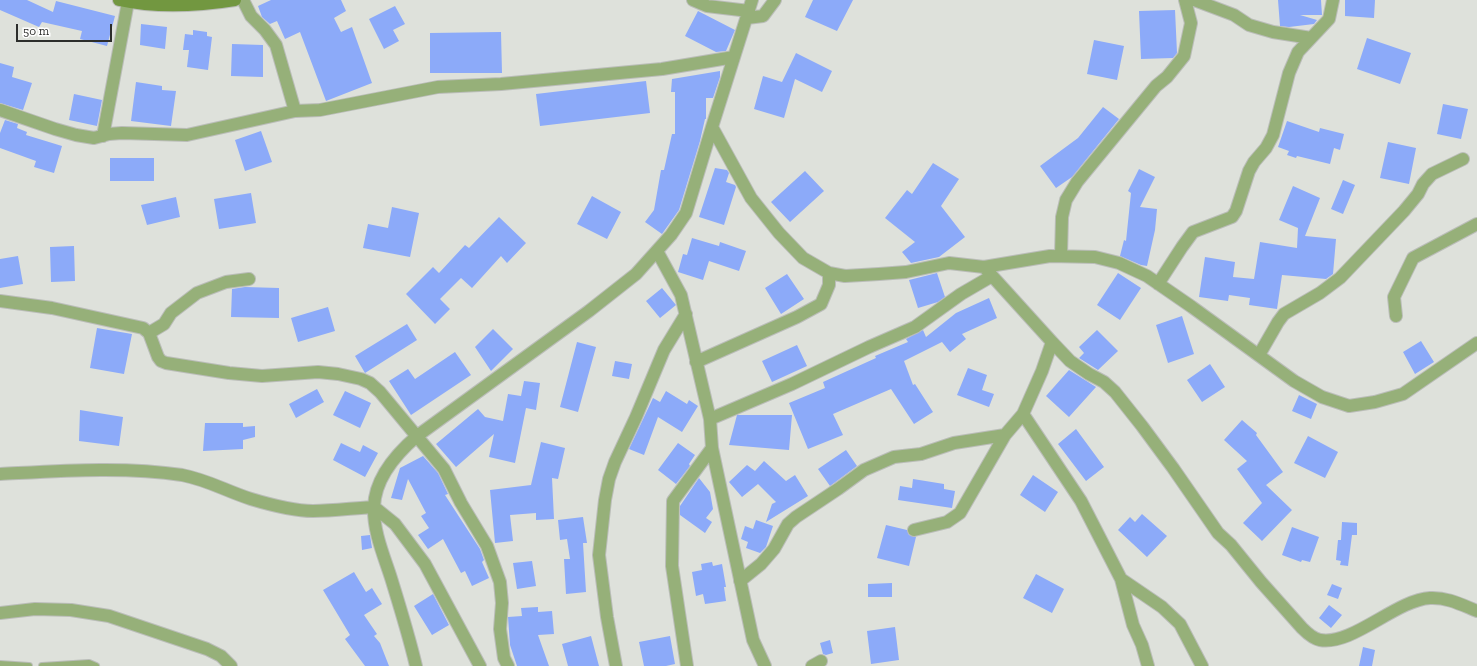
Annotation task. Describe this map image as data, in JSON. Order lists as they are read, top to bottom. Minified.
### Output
{"scale_bar":"50 m"}
